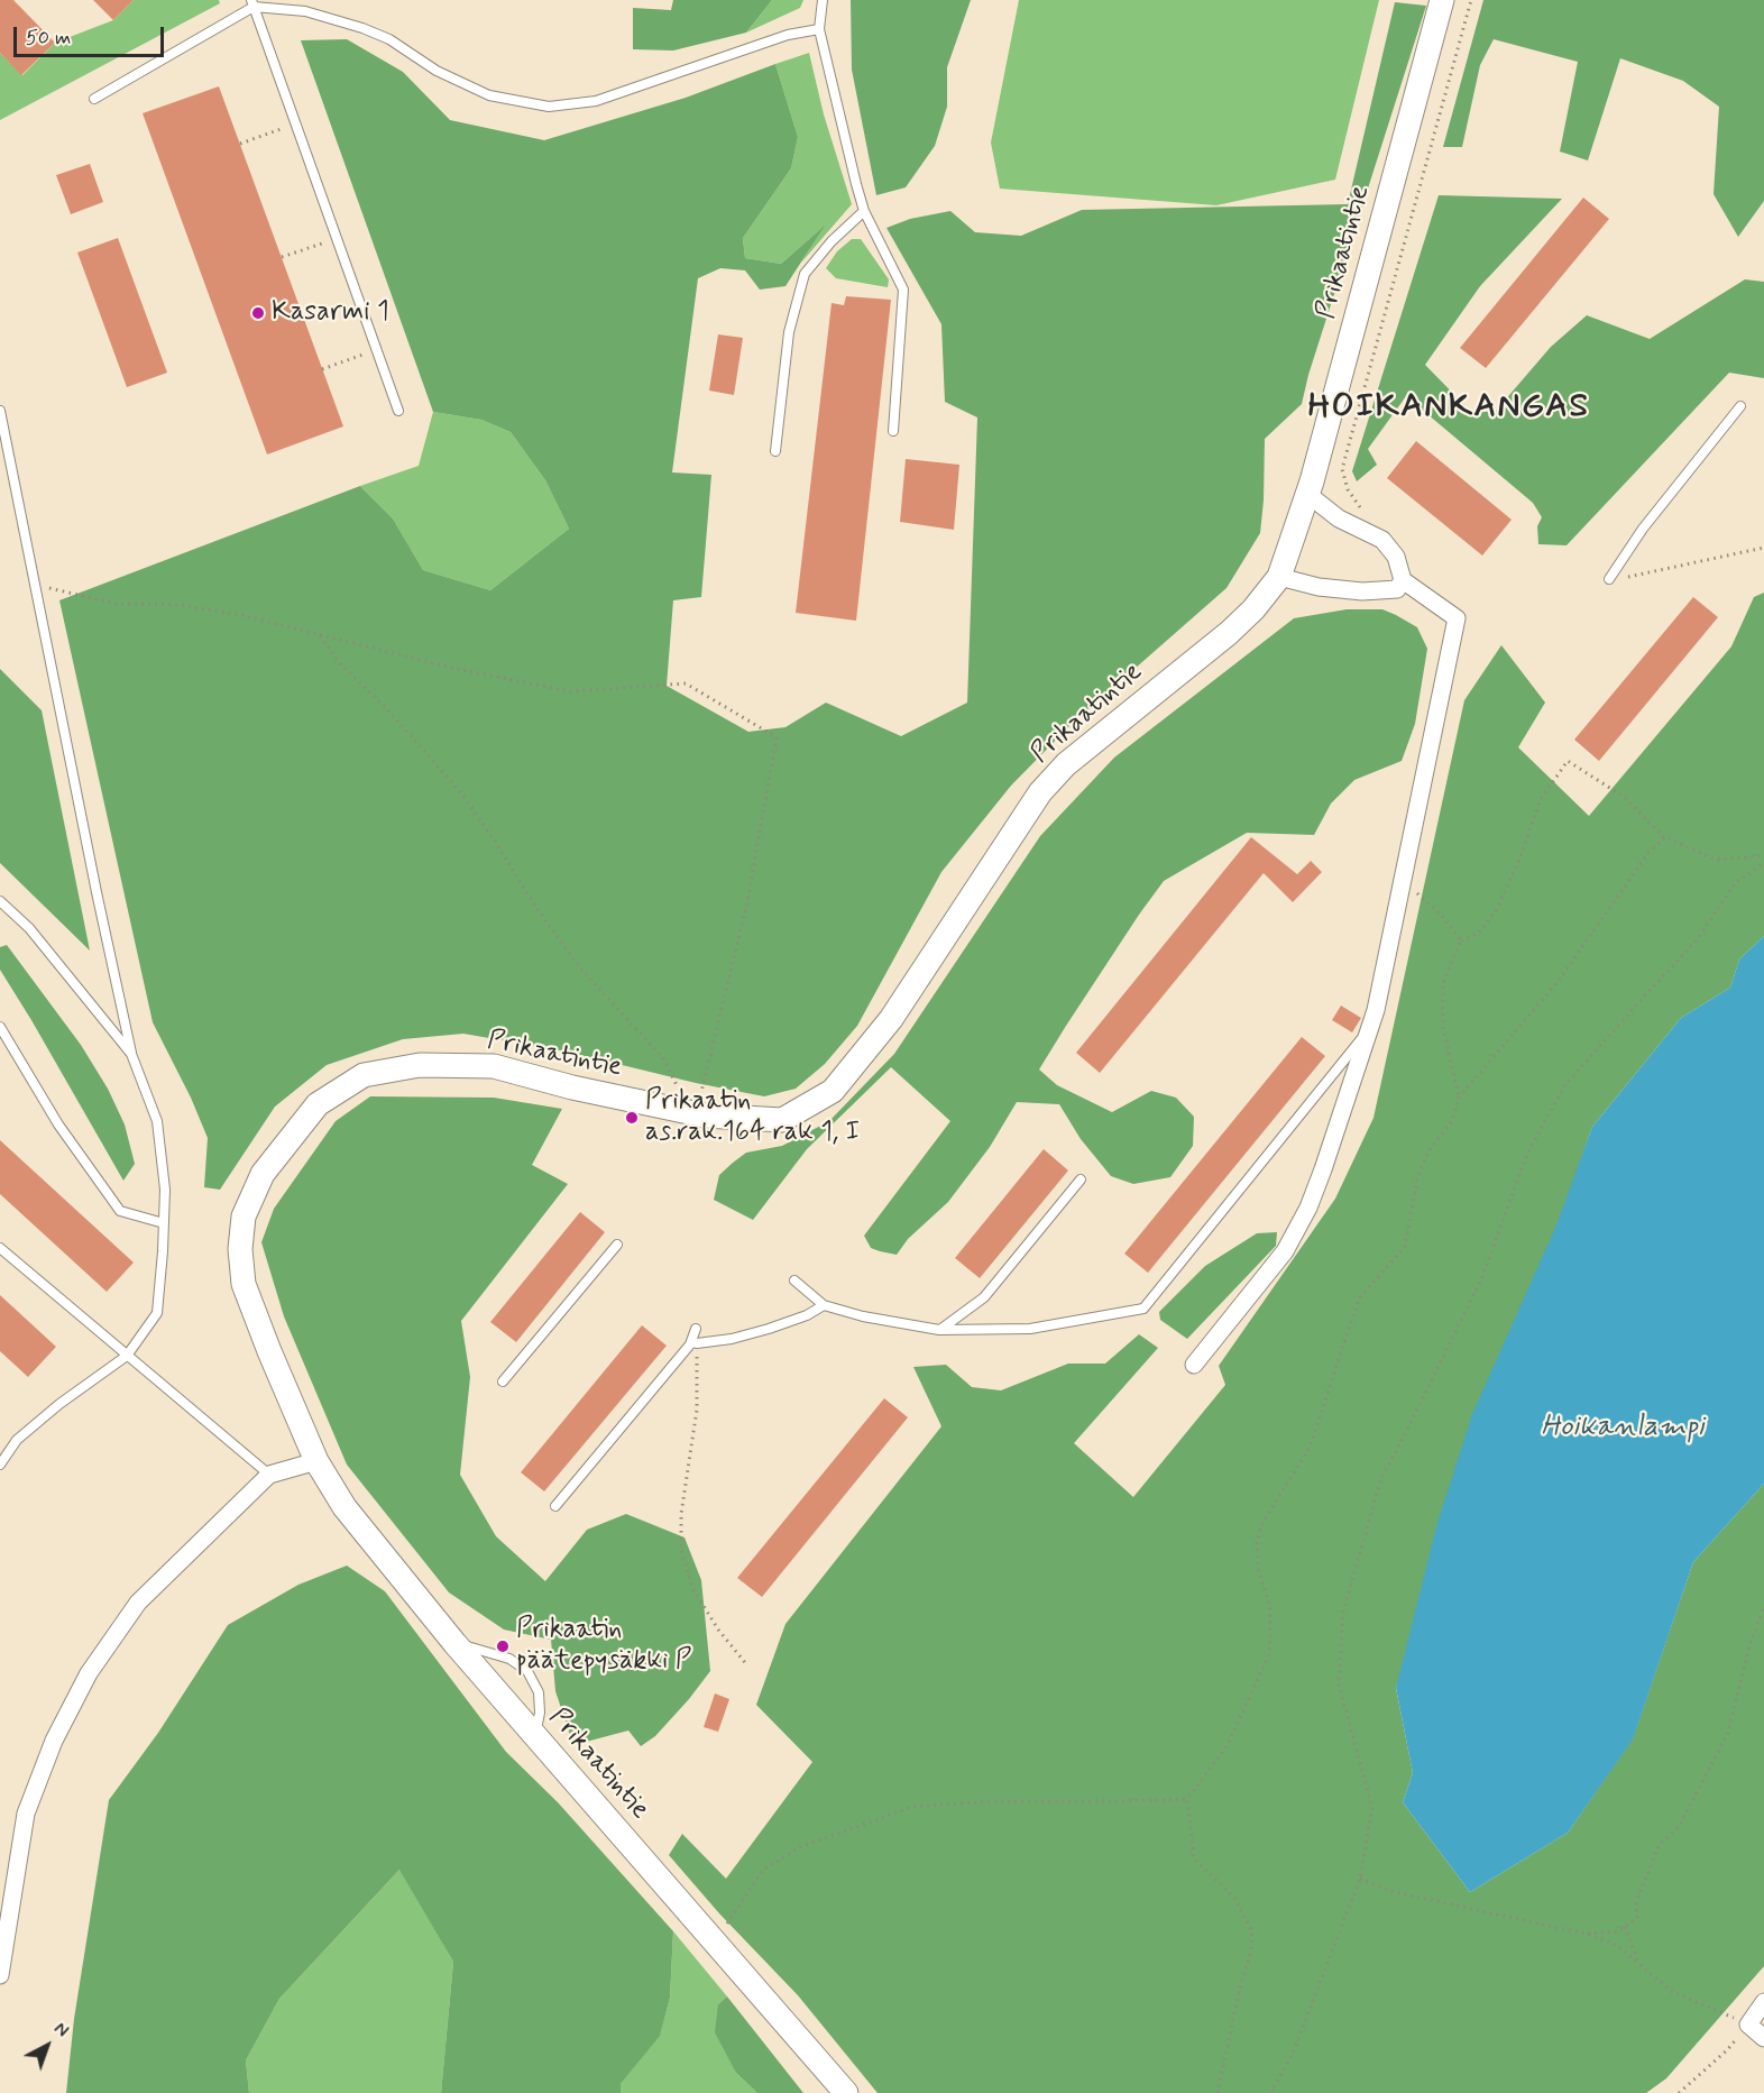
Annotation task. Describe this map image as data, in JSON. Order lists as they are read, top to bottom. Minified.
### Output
{"streets":{"street":["Prikaatintie"]},"districts":["HOIKANKANGAS"],"water":["Hoikanlampi"],"places":["Kasarmi 1","Prikaatin as.rak.164 rak 1, I","Prikaatin päätepysäkki P"],"scale_bar":"50 m","north":"top right"}
